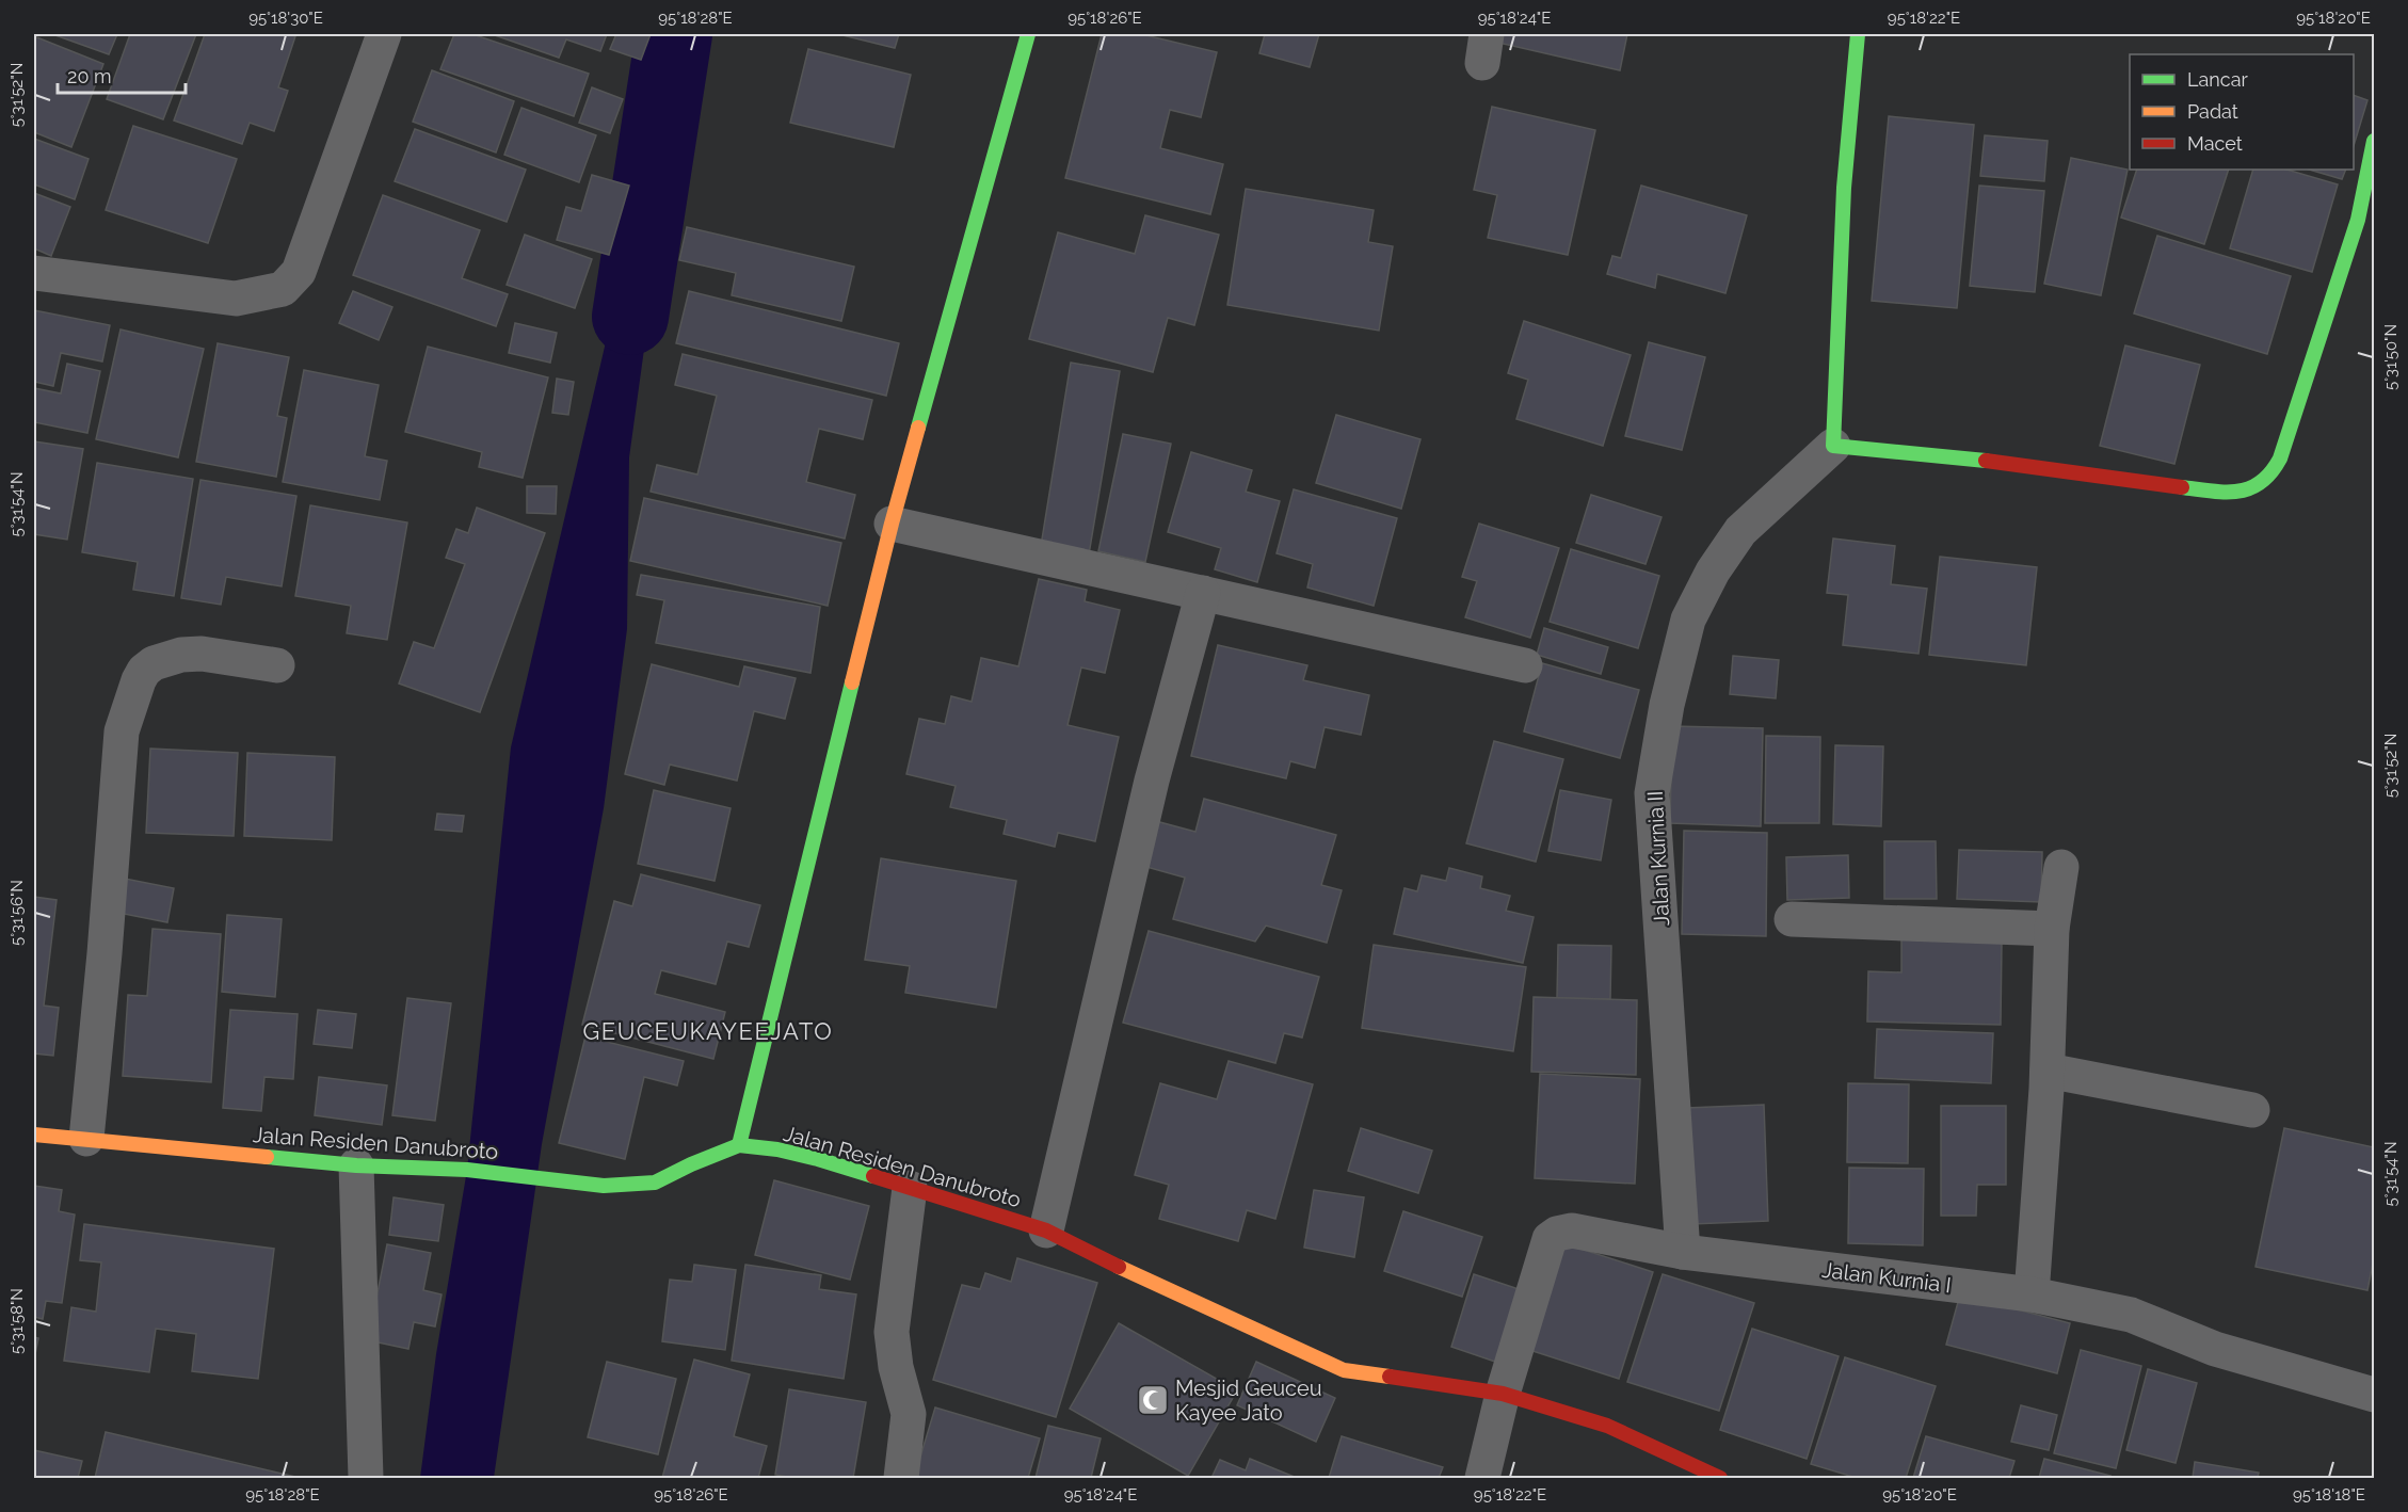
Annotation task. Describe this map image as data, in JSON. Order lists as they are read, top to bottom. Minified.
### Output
{"streets":{"street":["Jalan Kurnia II","Jalan Residen Danubroto","Jalan Kurnia I"]},"crossings":[["Jalan Kurnia II","Jalan Kurnia I"],["Jalan Residen Danubroto","Jalan Kurnia I"]],"districts":["GEUCEUKAYEEJATO"],"places":{"mosque":["Mesjid Geuceu Kayee Jato"]},"legend":["Lancar","Padat","Macet"],"scale_bar":"20 m","coordinates":["95°18'30\"E","95°18'28\"E","95°18'26\"E","95°18'24\"E","95°18'22\"E","95°18'20\"E","5°31'52\"N","5°31'50\"N","5°31'54\"N","5°31'56\"N","5°31'58\"N","95°18'18\"E"]}
